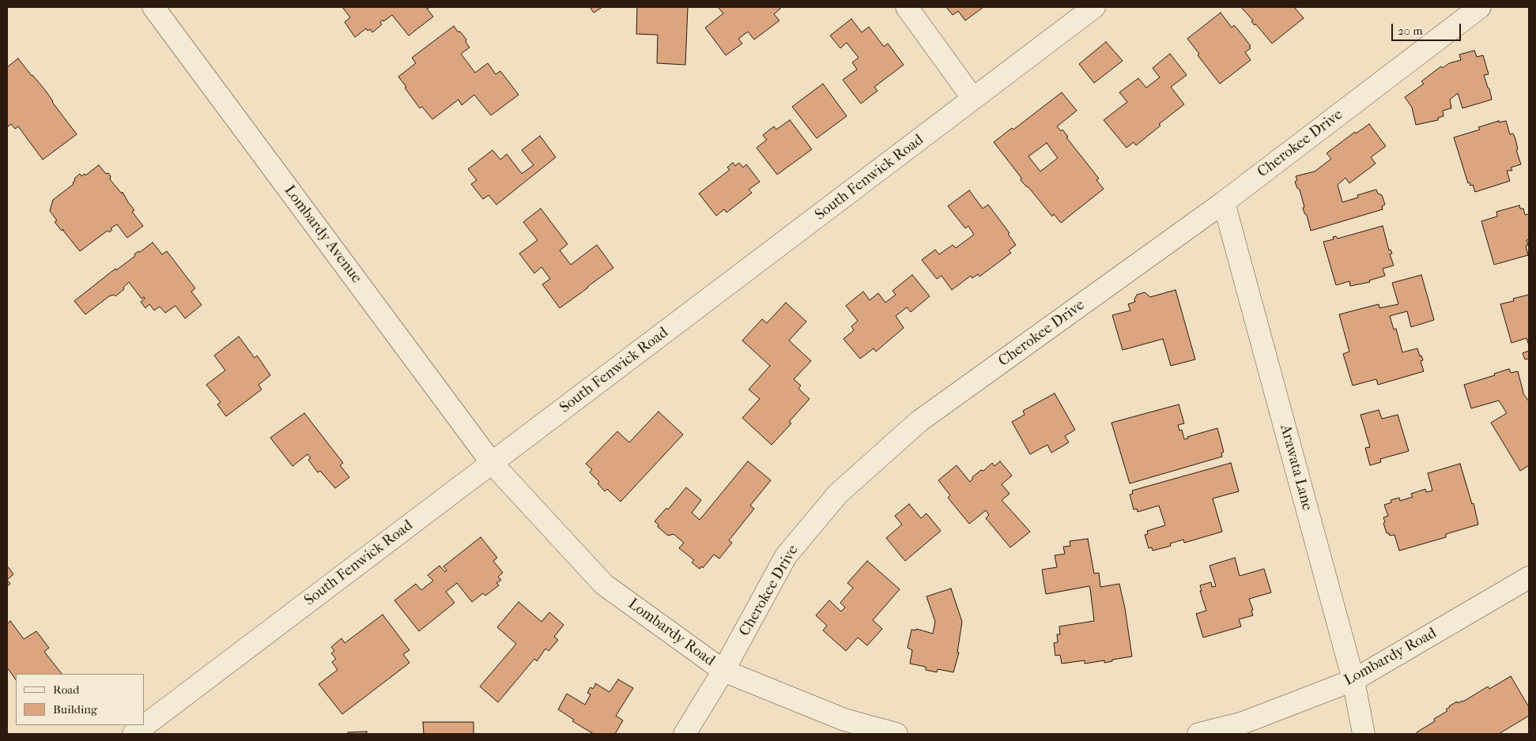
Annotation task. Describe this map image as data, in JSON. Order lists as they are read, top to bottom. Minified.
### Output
{"streets":{"street":["Cherokee Drive","South Fenwick Road","Lombardy Avenue","Arawata Lane","Lombardy Road"]},"crossings":[["Cherokee Drive","Arawata Lane"],["Cherokee Drive","Lombardy Road"],["South Fenwick Road","Lombardy Avenue"],["South Fenwick Road","Lombardy Road"],["Lombardy Avenue","Lombardy Road"],["Arawata Lane","Lombardy Road"]],"legend":["Road","Building"],"scale_bar":"20 m"}
